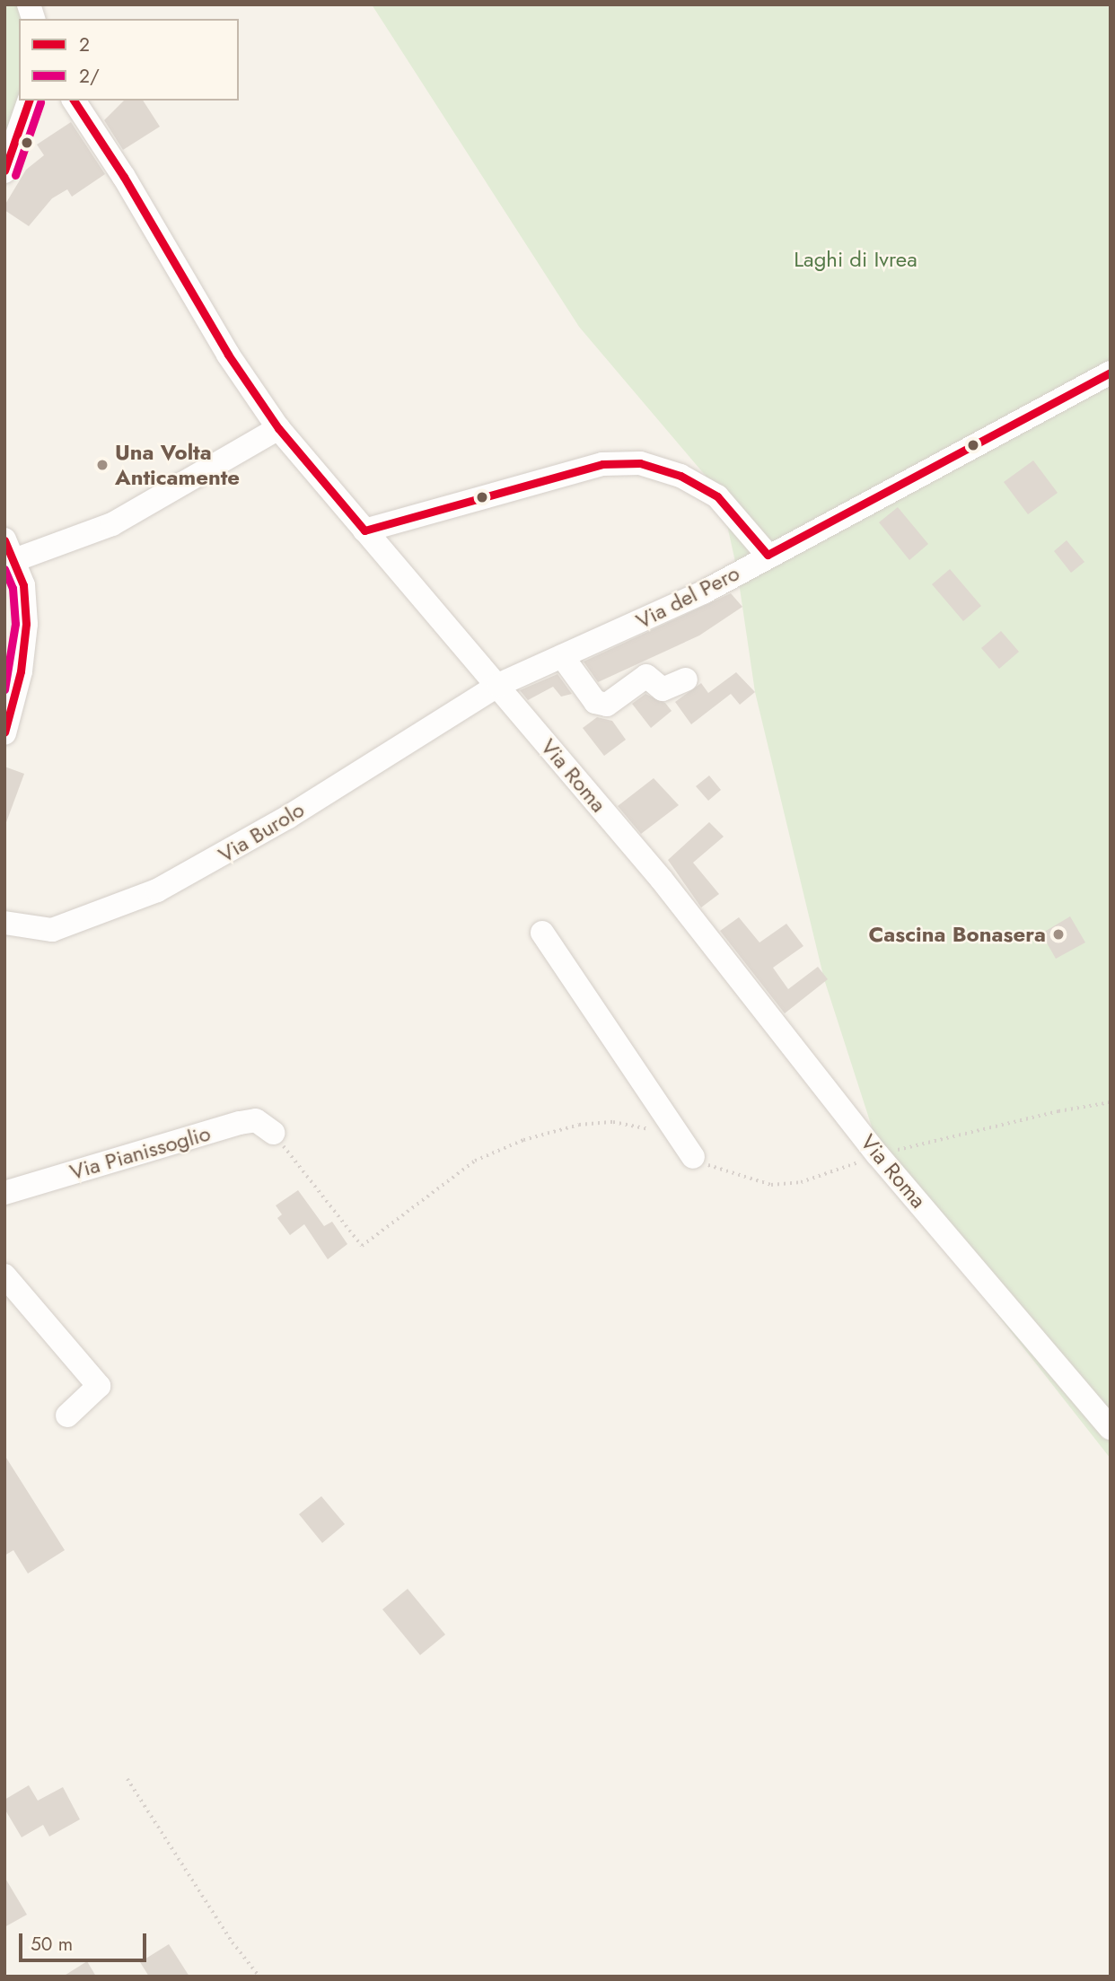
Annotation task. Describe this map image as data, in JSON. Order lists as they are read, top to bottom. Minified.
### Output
{"streets":{"street":["Via del Pero","Via Roma","Via Burolo","Via Pianissoglio"]},"crossings":[["Via del Pero","Via Roma"],["Via del Pero","Via Burolo"],["Via Roma","Via Burolo"]],"parks":["Laghi di Ivrea"],"places":["Una Volta Anticamente","Cascina Bonasera"],"lines":["transit line 2","transit line 2/"],"legend":["2","2/"],"scale_bar":"50 m"}
